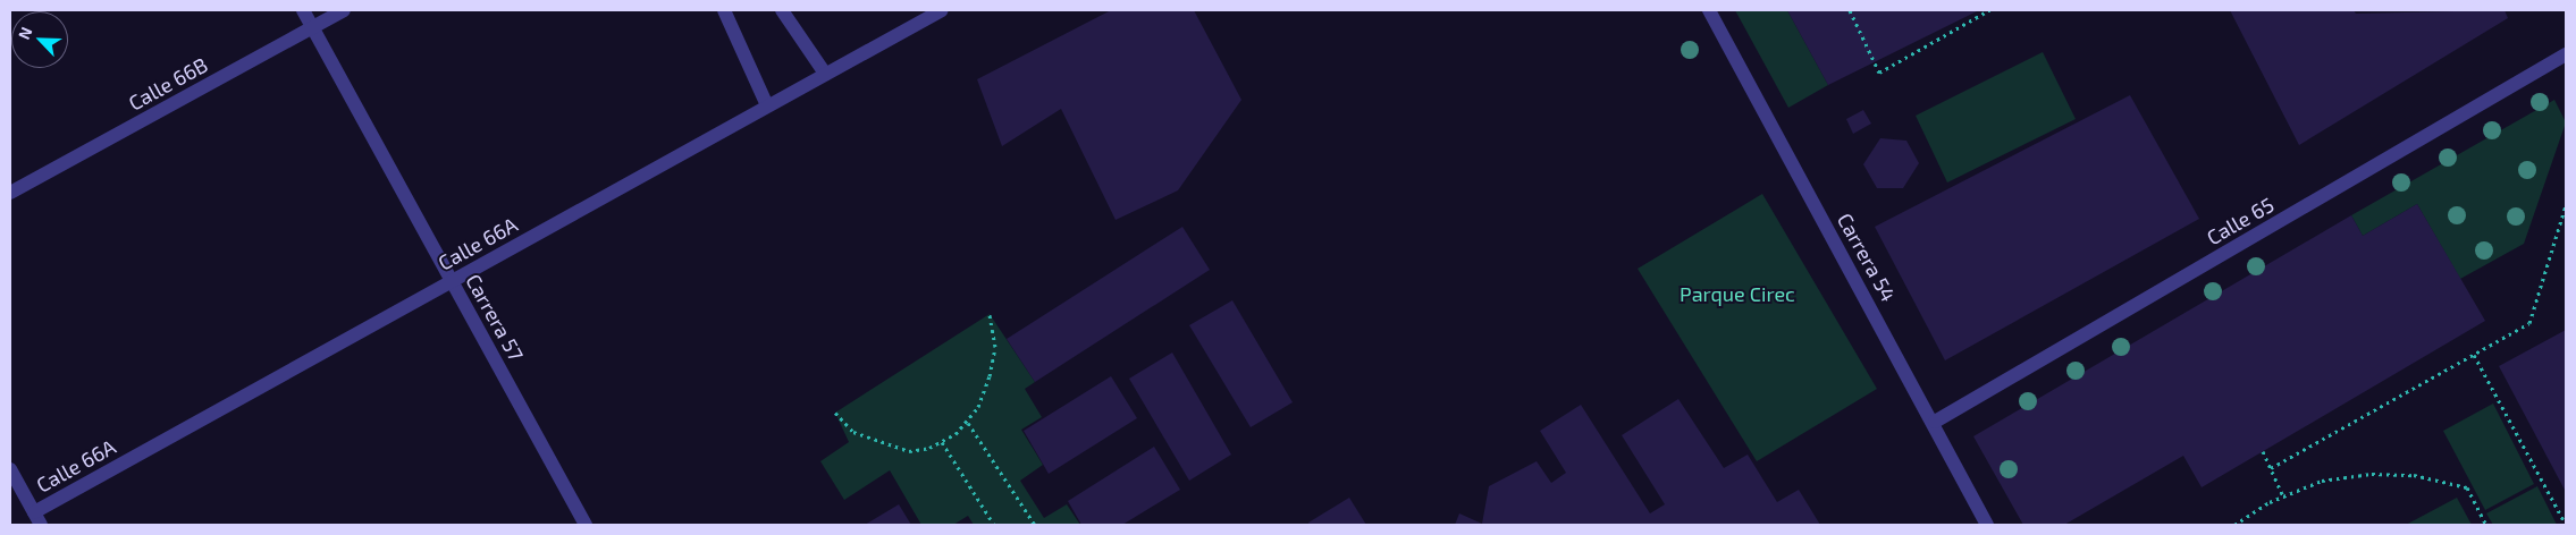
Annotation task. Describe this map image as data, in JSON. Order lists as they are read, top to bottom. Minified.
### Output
{"streets":{"street":["Calle 66B","Calle 65","Calle 66A","Carrera 54","Carrera 57"]},"crossings":[["Calle 66B","Carrera 57"],["Calle 65","Carrera 54"],["Calle 66A","Carrera 57"]],"parks":["Parque Cirec"],"north":"top left"}
